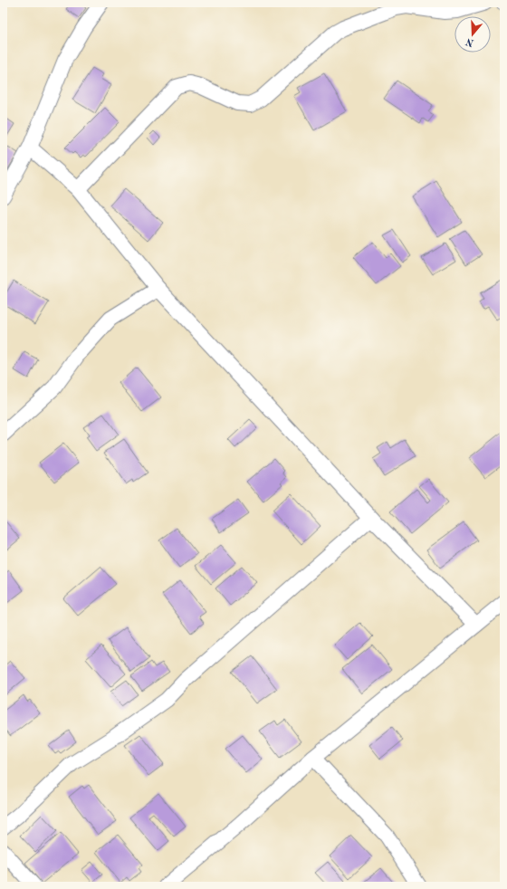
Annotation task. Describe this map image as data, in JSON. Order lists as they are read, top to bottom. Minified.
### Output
{"north":"bottom"}
